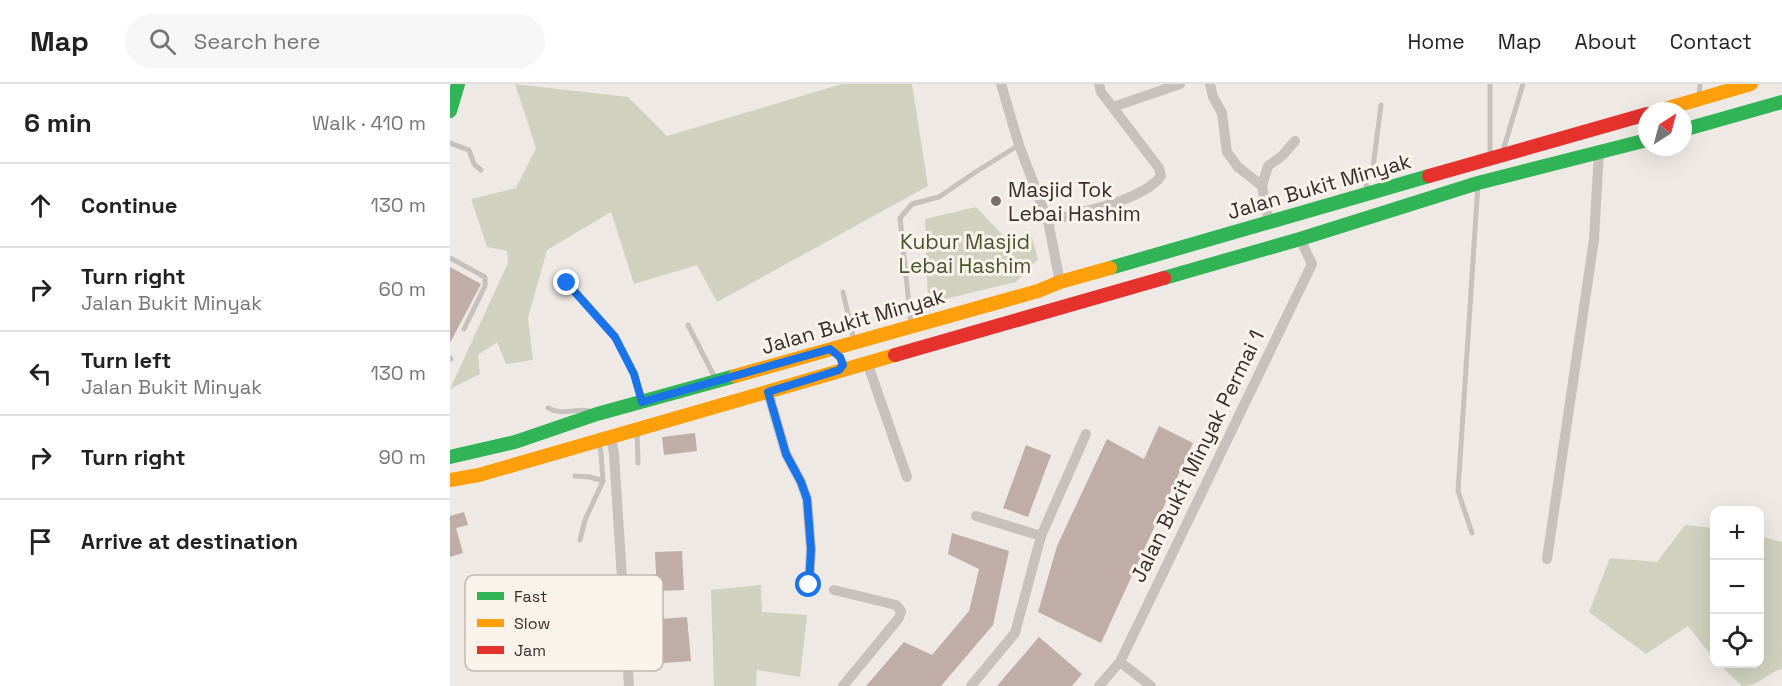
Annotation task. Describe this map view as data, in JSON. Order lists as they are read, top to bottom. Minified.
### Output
{"streets":{"main road":["Jalan Bukit Minyak"],"street":["Jalan Bukit Minyak Permai 1"]},"crossings":[["Jalan Bukit Minyak","Jalan Bukit Minyak Permai 1"]],"parks":["Kubur Masjid Lebai Hashim"],"places":["Masjid Tok Lebai Hashim"],"legend":["Fast","Slow","Jam"],"north":"top right","page":{"header":"Map","search":"Search here","nav":["Home","Map","About","Contact"],"heading":["6 min","Walk · 410 m"],"list":[["Continue","130 m"],["Turn right","Jalan Bukit Minyak","60 m"],["Turn left","Jalan Bukit Minyak","130 m"],["Turn right","90 m"],"Arrive at destination"],"map_buttons":["+","−"]}}
